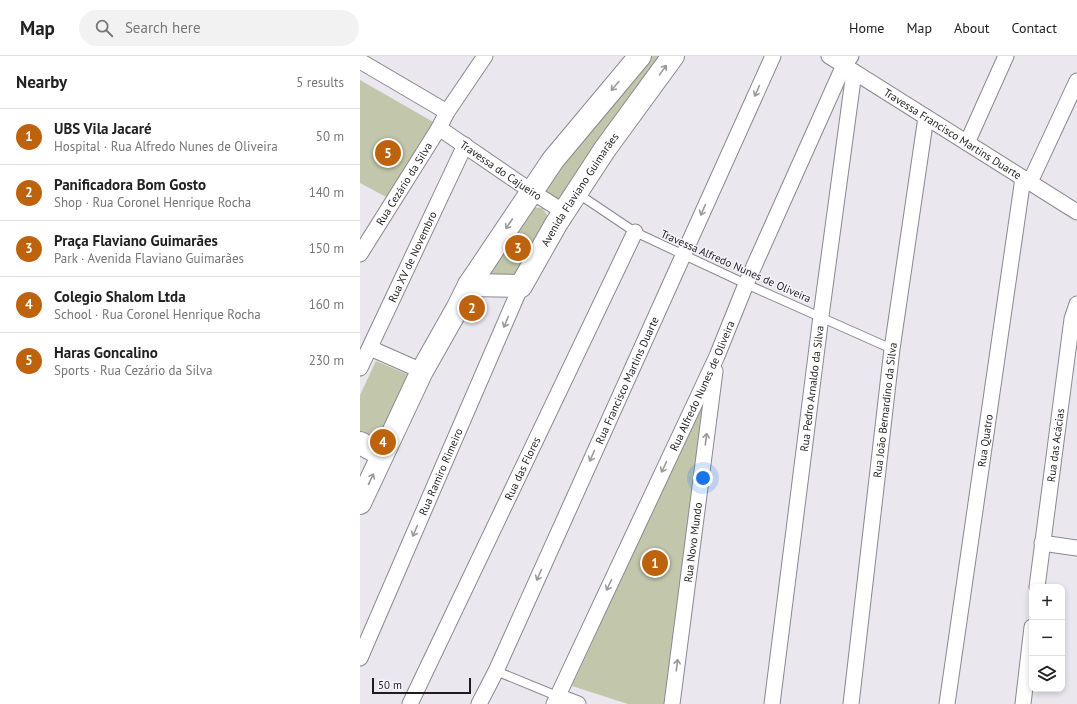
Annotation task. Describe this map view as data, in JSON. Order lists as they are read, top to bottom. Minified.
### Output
{"streets":{"main road":["Avenida Flaviano Guimarães"],"street":["Travessa Francisco Martins Duarte","Travessa do Cajueiro","Rua Cezário da Silva","Rua XV de Novembro","Rua Francisco Martins Duarte","Rua Alfredo Nunes de Oliveira","Rua Pedro Arnaldo da Silva","Rua João Bernardino da Silva","Rua Quatro","Rua das Acácias","Rua das Flores","Rua Ramiro Rimeiro","Rua Novo Mundo"],"lane":["Travessa Alfredo Nunes de Oliveira"]},"crossings":[["Travessa Francisco Martins Duarte","Rua Alfredo Nunes de Oliveira"],["Travessa Francisco Martins Duarte","Rua Pedro Arnaldo da Silva"],["Travessa Francisco Martins Duarte","Rua João Bernardino da Silva"],["Travessa Francisco Martins Duarte","Rua Quatro"],["Travessa do Cajueiro","Rua Cezário da Silva"],["Travessa do Cajueiro","Avenida Flaviano Guimarães"],["Travessa do Cajueiro","Rua XV de Novembro"],["Avenida Flaviano Guimarães","Travessa Alfredo Nunes de Oliveira"],["Avenida Flaviano Guimarães","Rua Ramiro Rimeiro"],["Travessa Alfredo Nunes de Oliveira","Rua Francisco Martins Duarte"],["Travessa Alfredo Nunes de Oliveira","Rua Alfredo Nunes de Oliveira"],["Travessa Alfredo Nunes de Oliveira","Rua Pedro Arnaldo da Silva"],["Travessa Alfredo Nunes de Oliveira","Rua João Bernardino da Silva"],["Travessa Alfredo Nunes de Oliveira","Rua das Flores"],["Rua Alfredo Nunes de Oliveira","Rua Pedro Arnaldo da Silva"],["Rua Alfredo Nunes de Oliveira","Rua Novo Mundo"]],"one_way":["Rua Francisco Martins Duarte","Rua Alfredo Nunes de Oliveira","Rua Ramiro Rimeiro","Rua Novo Mundo"],"scale_bar":"50 m","page":{"header":"Map","search":"Search here","nav":["Home","Map","About","Contact"],"heading":["Nearby","5 results"],"list":[{"mark":"1","name":"UBS Vila Jacaré","note":"Hospital · Rua Alfredo Nunes de Oliveira","value":"50 m"},{"mark":"2","name":"Panificadora Bom Gosto","note":"Shop · Rua Coronel Henrique Rocha","value":"140 m"},{"mark":"3","name":"Praça Flaviano Guimarães","note":"Park · Avenida Flaviano Guimarães","value":"150 m"},{"mark":"4","name":"Colegio Shalom Ltda","note":"School · Rua Coronel Henrique Rocha","value":"160 m"},{"mark":"5","name":"Haras Goncalino","note":"Sports · Rua Cezário da Silva","value":"230 m"}],"pins":["5","3","2","4","1"],"map_buttons":["+","−"],"scale":"50 m"}}
